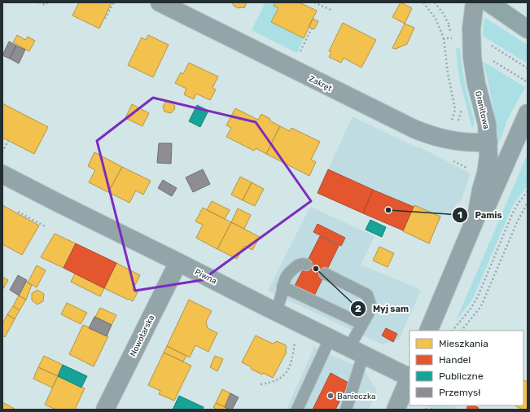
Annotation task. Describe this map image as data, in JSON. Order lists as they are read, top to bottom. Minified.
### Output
{"streets":{"street":["Zakręt","Granitowa","Piwna","Nowotarska"]},"crossings":[["Zakręt","Granitowa"],["Piwna","Nowotarska"]],"places":["Pamis","Myj sam","Banieczka"],"legend":["Mieszkania","Handel","Publiczne","Przemysł"]}
